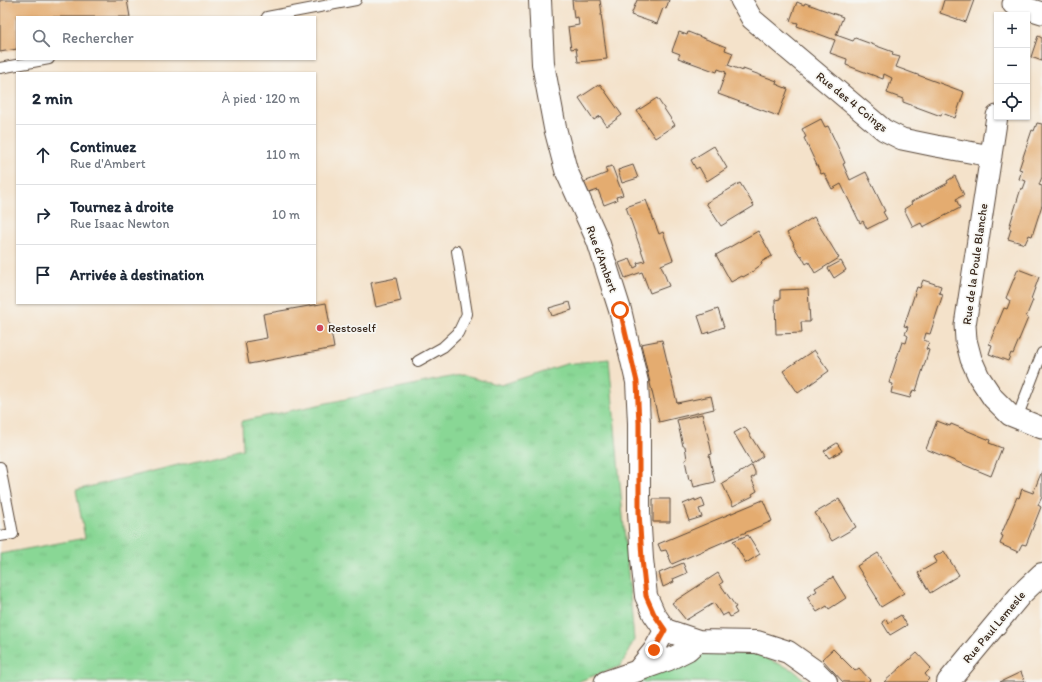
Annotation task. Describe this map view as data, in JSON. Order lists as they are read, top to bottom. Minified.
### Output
{"streets":{"street":["Rue des 4 Coings","Rue d'Ambert","Rue de la Poule Blanche","Rue Paul Lemesle"]},"crossings":[["Rue des 4 Coings","Rue de la Poule Blanche"]],"places":["Restoself"],"page":{"map_buttons":["+","−"],"search":"Rechercher","heading":["2 min","À pied · 120 m"],"list":[["Continuez","Rue d'Ambert","110 m"],["Tournez à droite","Rue Isaac Newton","10 m"],"Arrivée à destination"]}}
